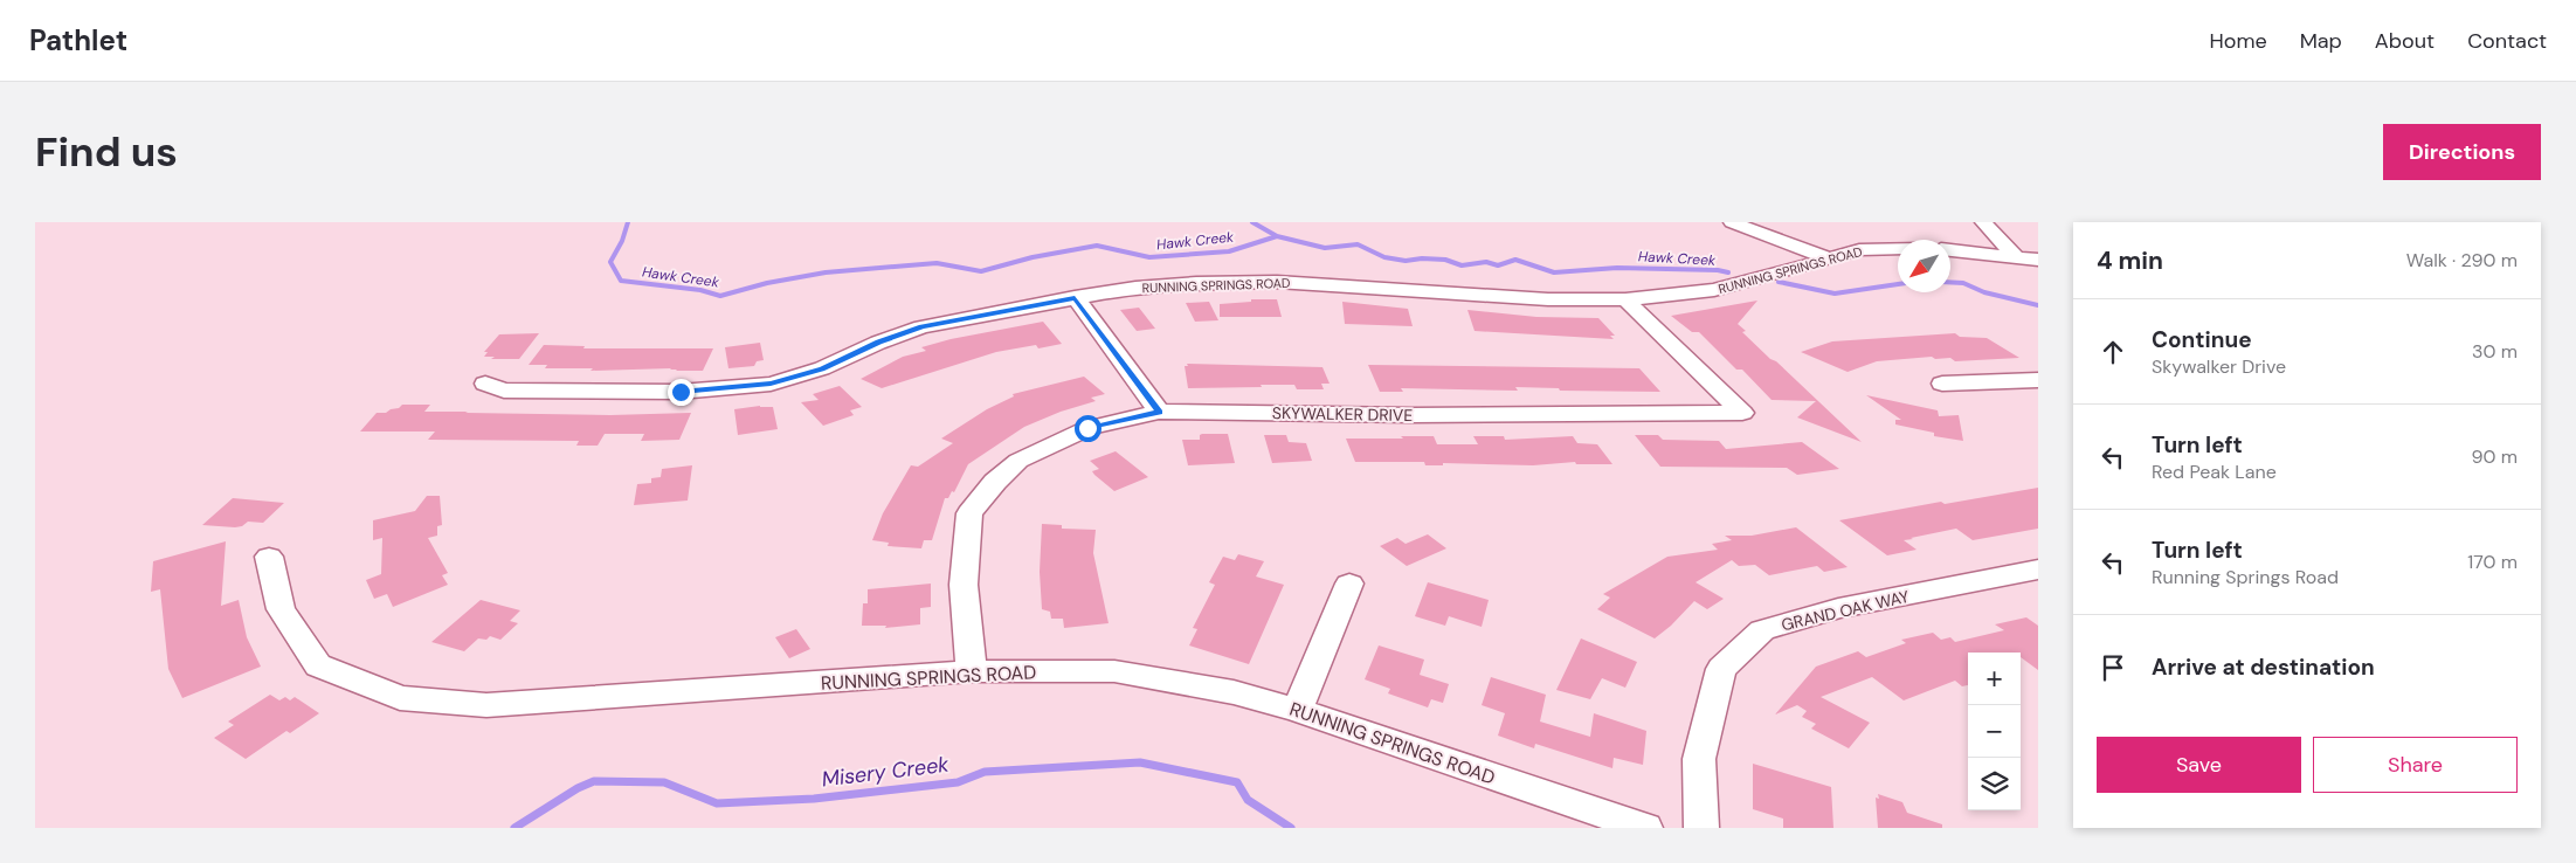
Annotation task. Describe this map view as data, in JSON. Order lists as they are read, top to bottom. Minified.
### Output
{"streets":{"street":["RUNNING SPRINGS ROAD","SKYWALKER DRIVE","GRAND OAK WAY"]},"crossings":[["RUNNING SPRINGS ROAD","SKYWALKER DRIVE"]],"water":["Hawk Creek","Misery Creek"],"north":"bottom left","page":{"header":"Pathlet","nav":["Home","Map","About","Contact"],"buttons":["Directions",["Save","Share"]],"title":"Find us","heading":["4 min","Walk · 290 m"],"list":[["Continue","Skywalker Drive","30 m"],["Turn left","Red Peak Lane","90 m"],["Turn left","Running Springs Road","170 m"],"Arrive at destination"],"map_buttons":["+","−"]}}
